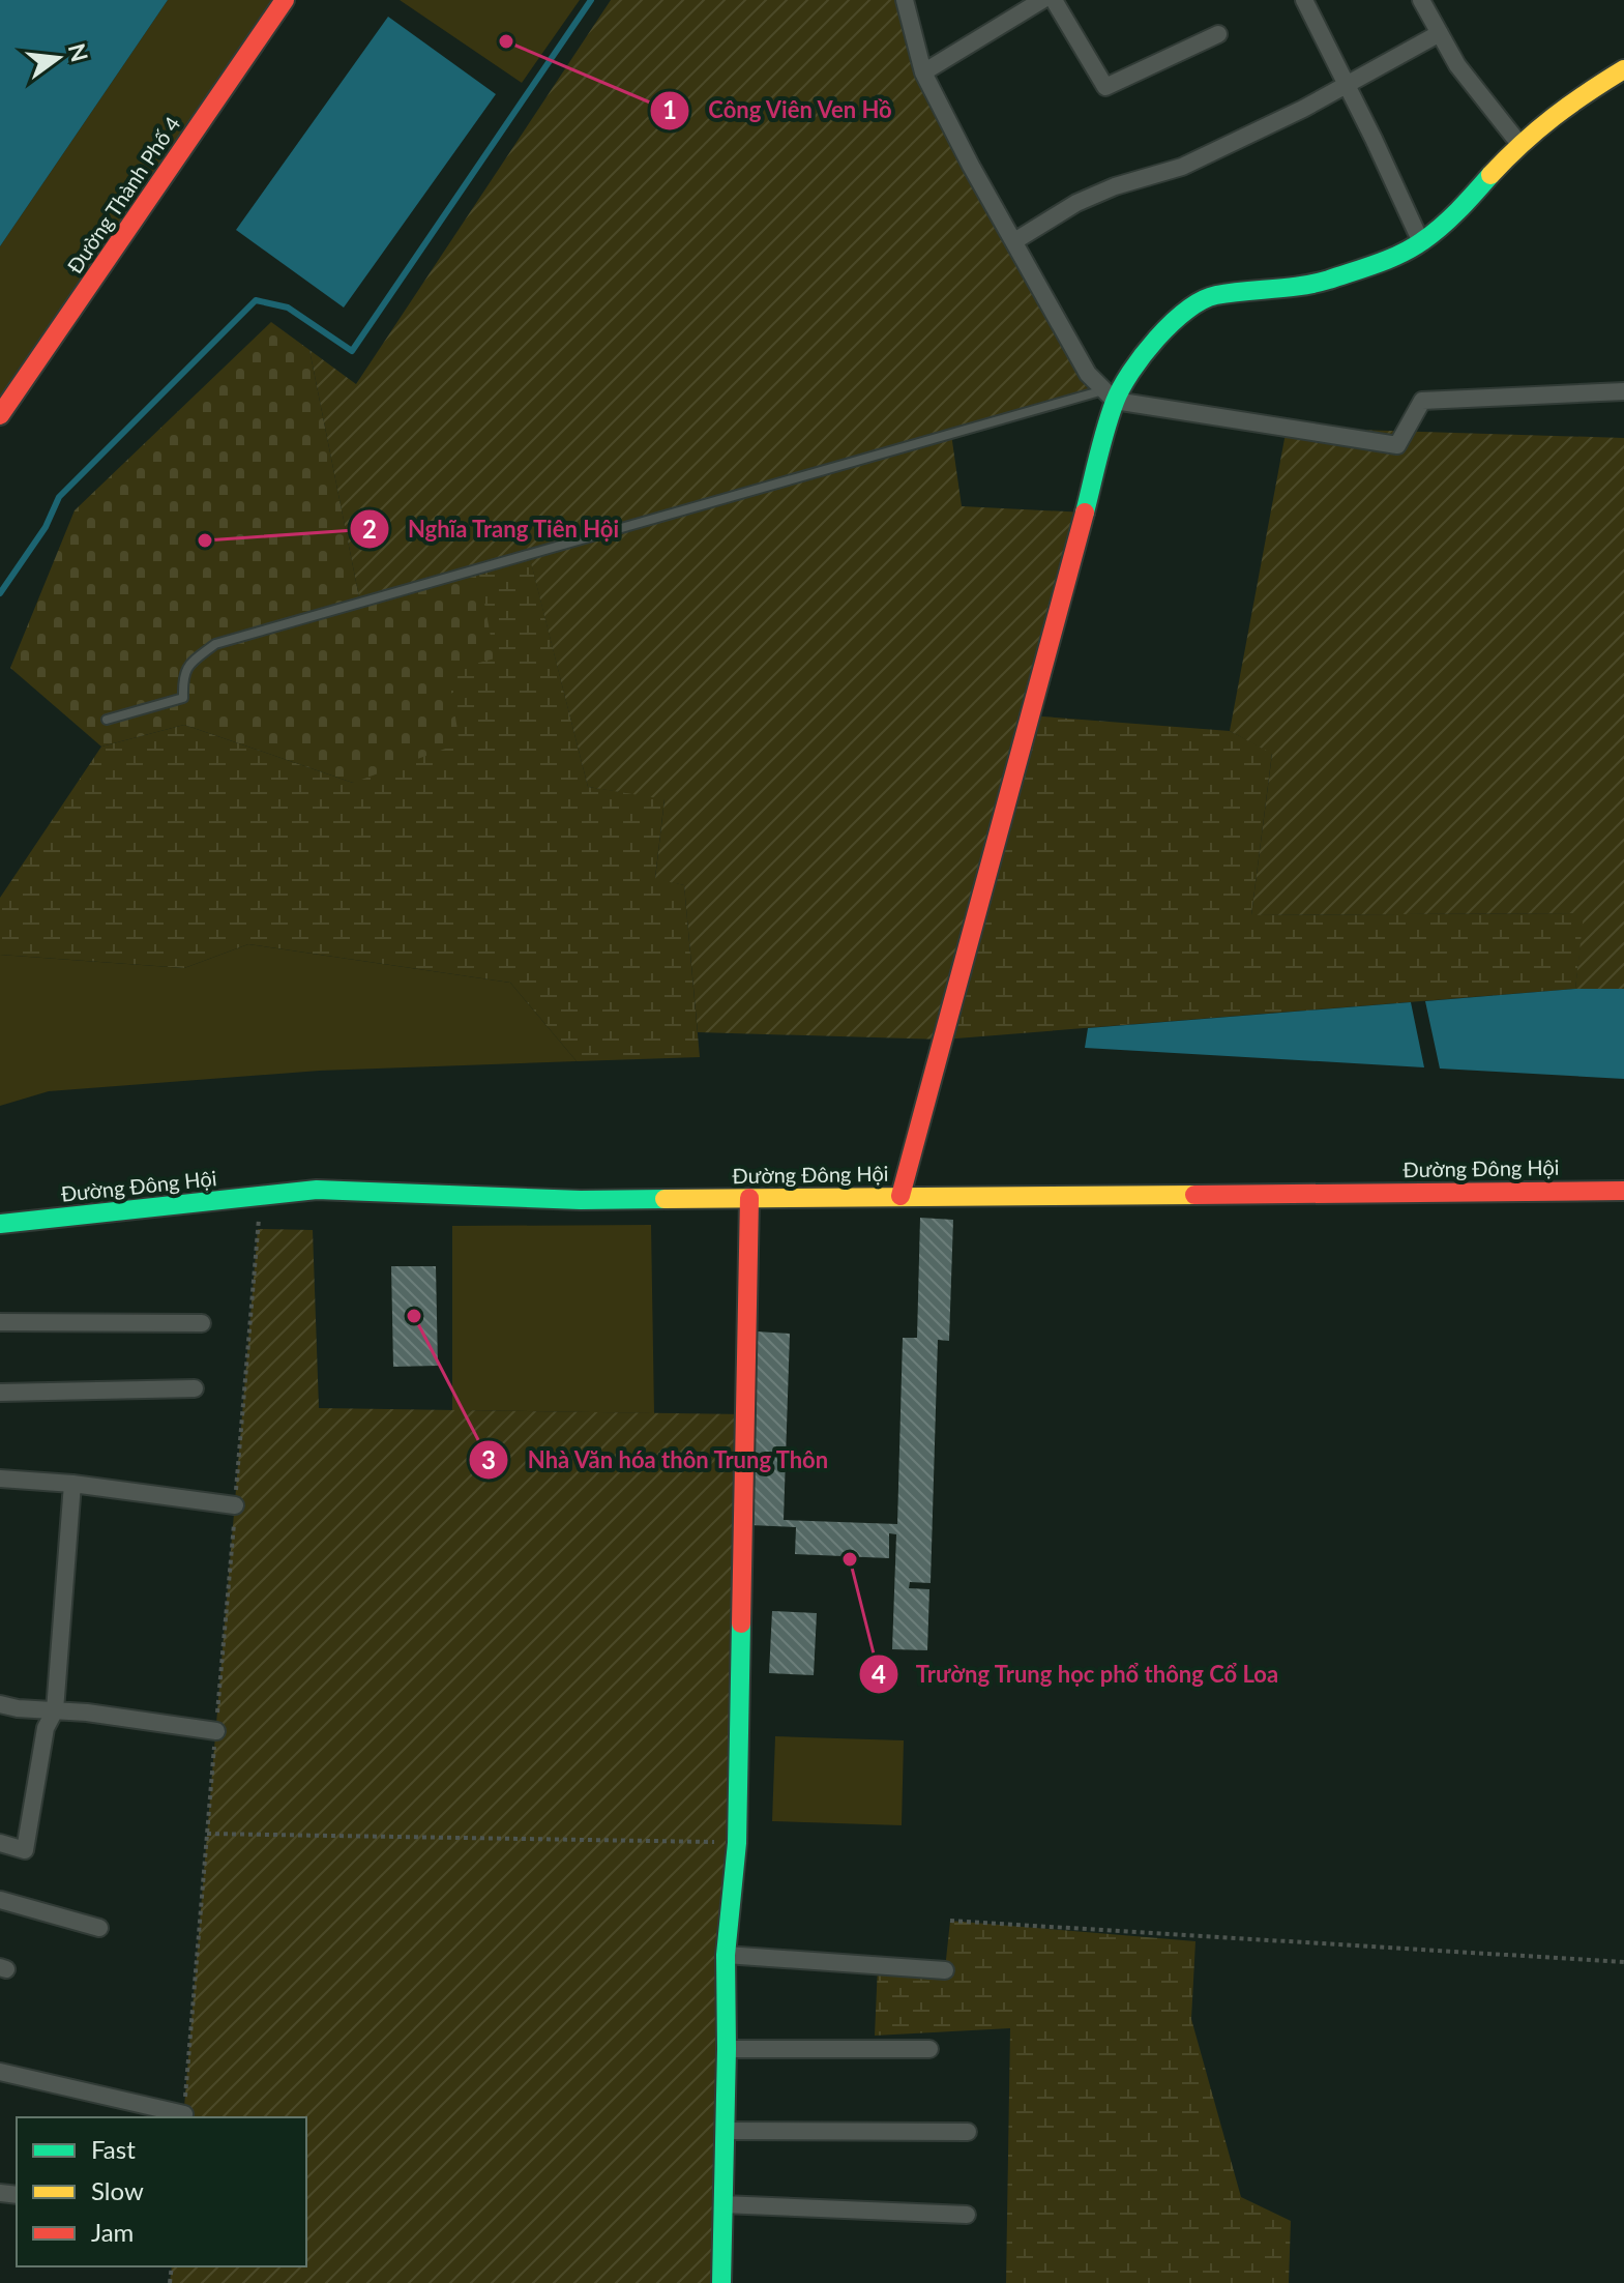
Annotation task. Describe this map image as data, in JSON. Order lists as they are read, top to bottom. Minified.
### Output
{"streets":{"street":["Đường Thành Phố 4","Đường Đông Hội"]},"places":["Công Viên Ven Hồ","Nghĩa Trang Tiên Hội","Nhà Văn hóa thôn Trung Thôn","Trường Trung học phổ thông Cổ Loa"],"legend":["Fast","Slow","Jam"],"north":"right"}
